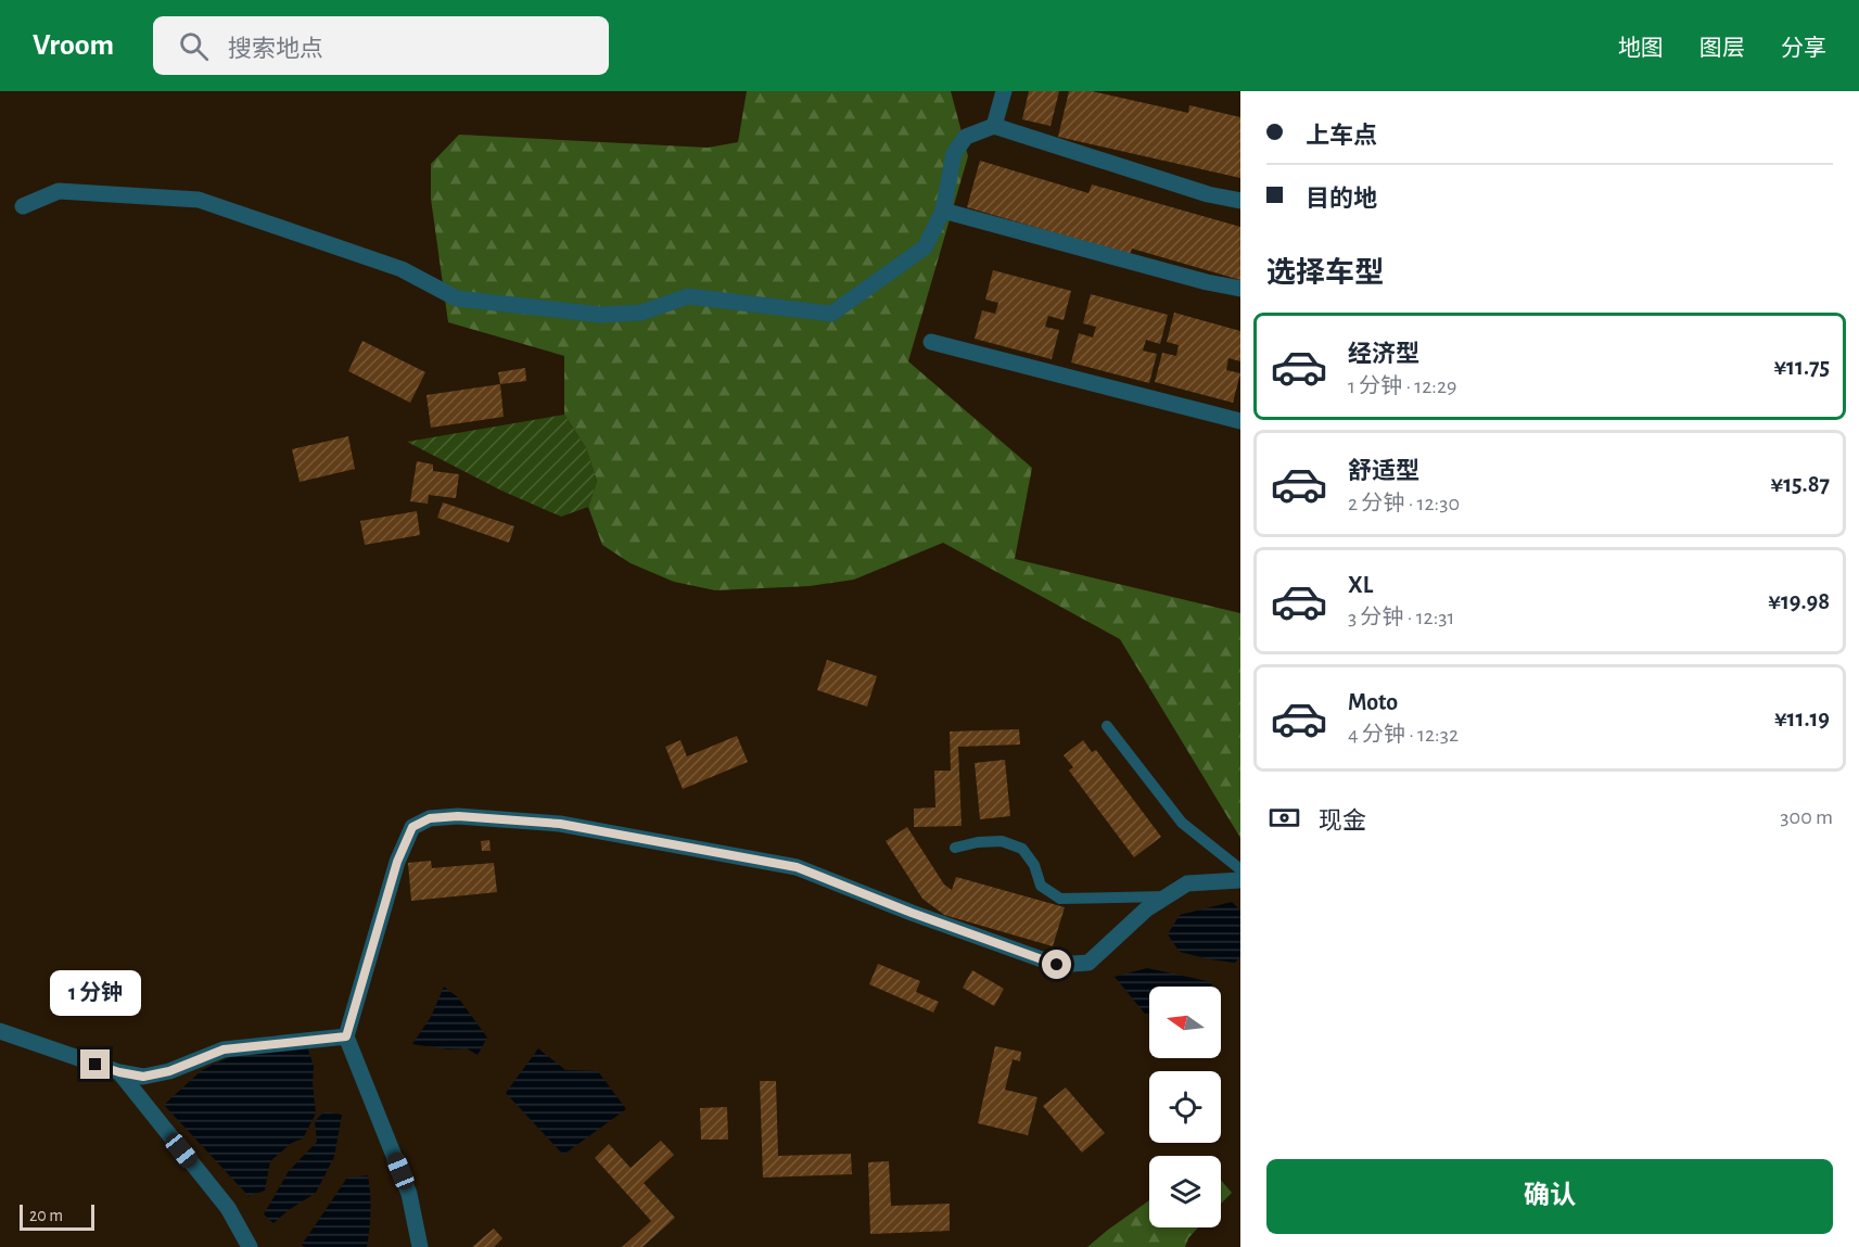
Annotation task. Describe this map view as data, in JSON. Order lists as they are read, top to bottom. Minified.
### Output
{"scale_bar":"20 m","north":"left","page":{"header":"Vroom","search":"搜索地点","nav":["地图","图层","分享"],"banner":["上车点","目的地"],"heading":"选择车型","list":[{"name":"经济型","note":"1 分钟 · 12:29","value":"¥11.75"},{"name":"舒适型","note":"2 分钟 · 12:30","value":"¥15.87"},{"name":"XL","note":"3 分钟 · 12:31","value":"¥19.98"},{"name":"Moto","note":"4 分钟 · 12:32","value":"¥11.19"}],"pay":["现金","300 m"],"bubble":"1 分钟","buttons":"确认","scale":"20 m"}}
